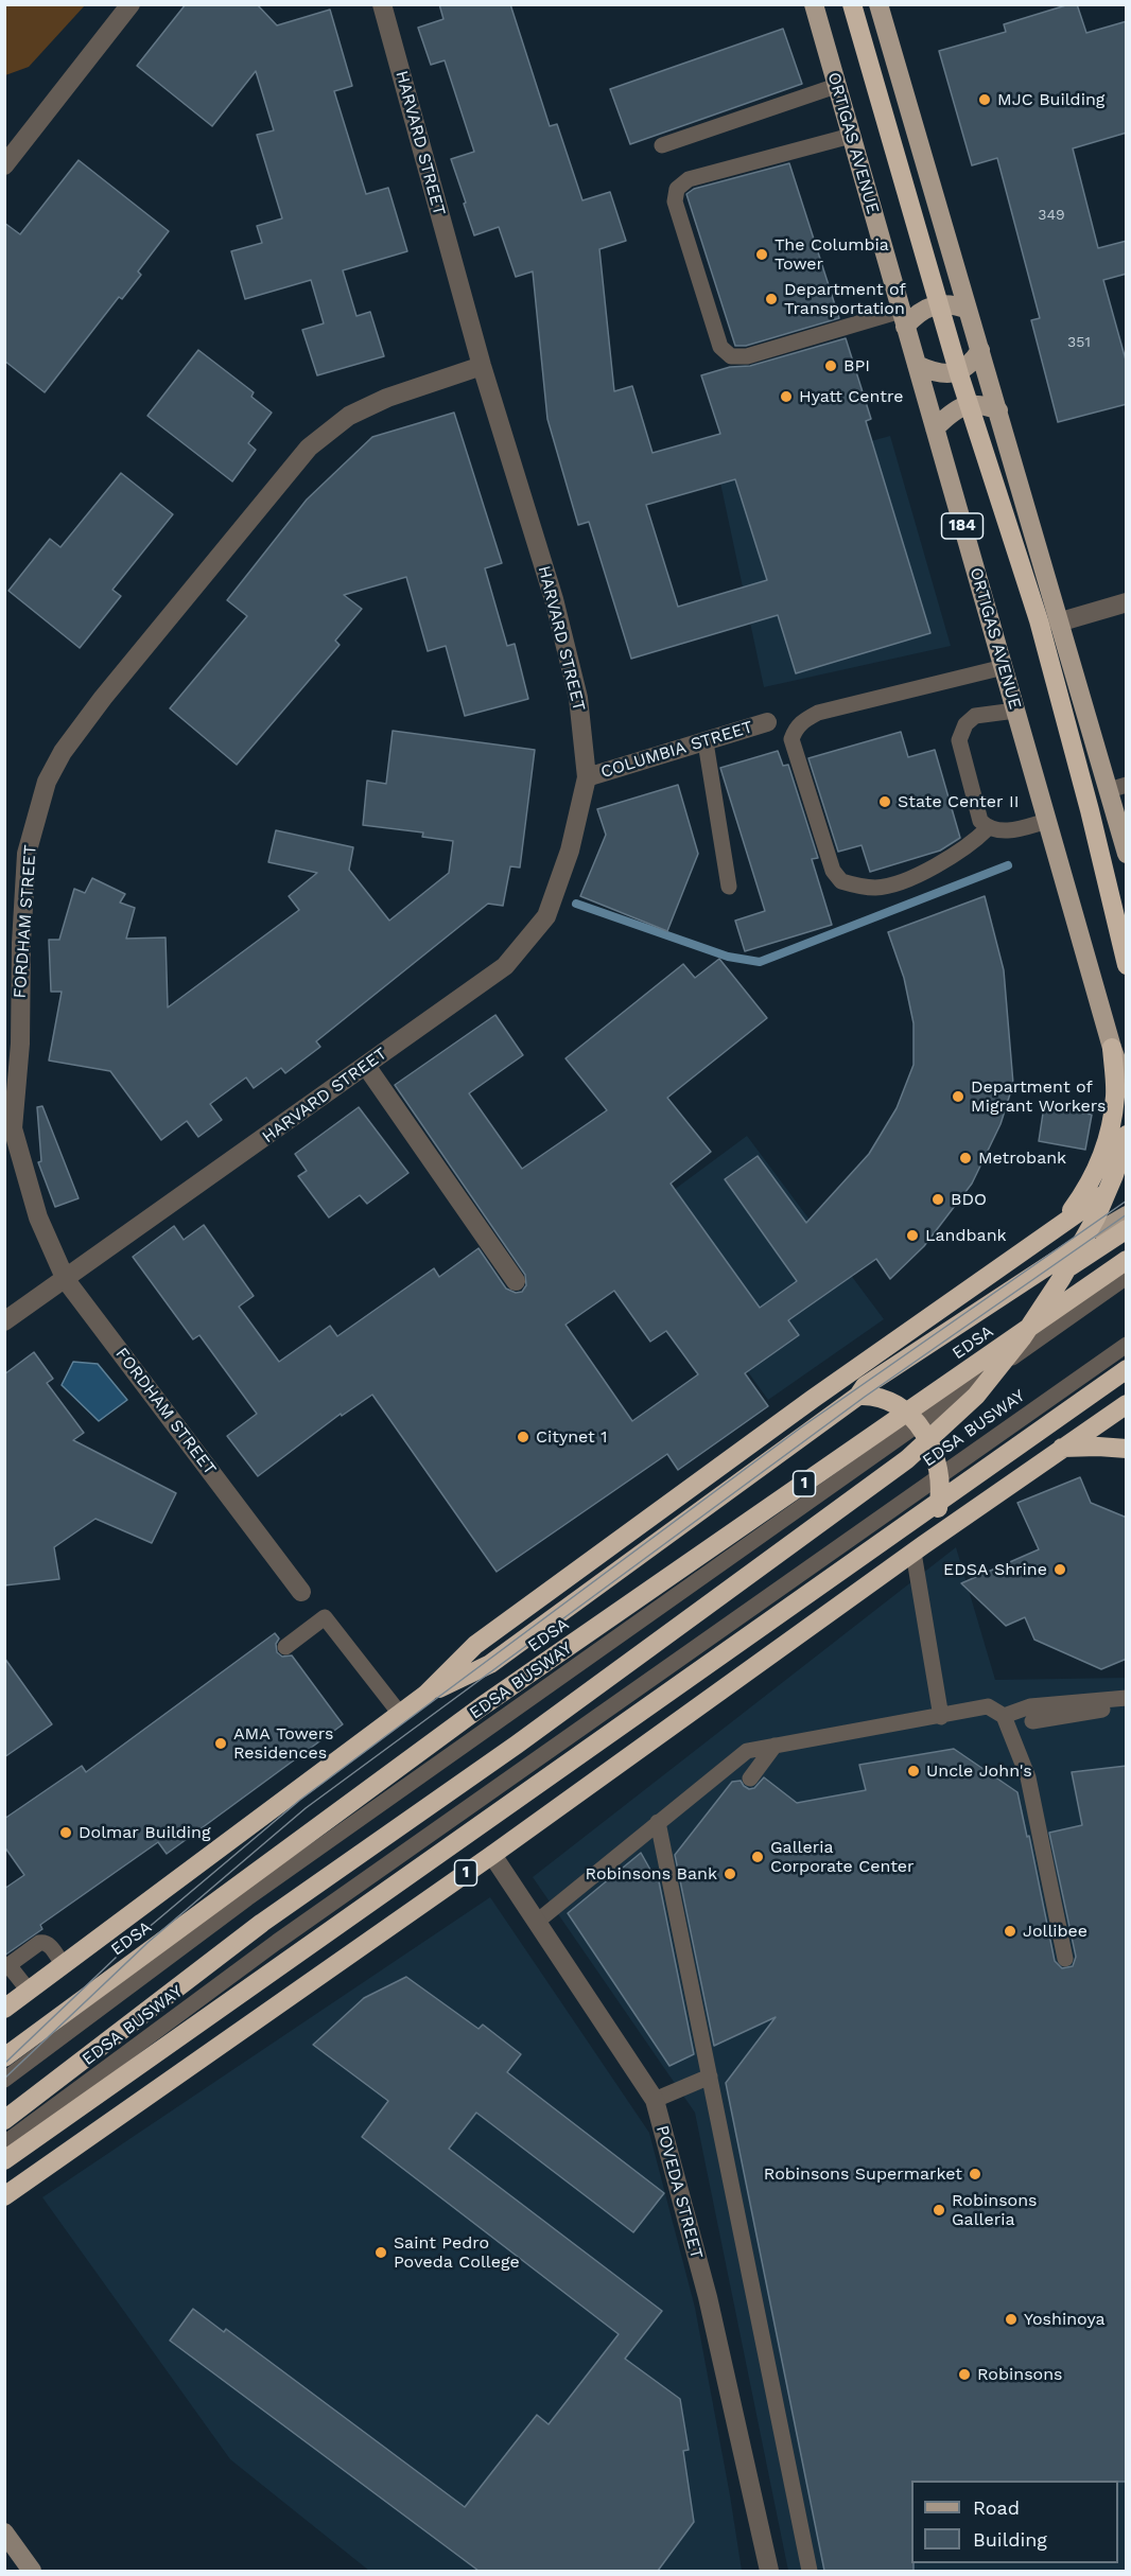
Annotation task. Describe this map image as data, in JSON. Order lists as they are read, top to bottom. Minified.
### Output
{"streets":{"highway":["EDSA","1"],"main road":["ORTIGAS AVENUE","184"],"street":["HARVARD STREET","COLUMBIA STREET","FORDHAM STREET","POVEDA STREET"],"lane":["EDSA BUSWAY"]},"crossings":[["HARVARD STREET","COLUMBIA STREET"],["HARVARD STREET","FORDHAM STREET"],["1","POVEDA STREET"]],"places":["MJC Building","The Columbia Tower","Department of Transportation","BPI","Hyatt Centre","State Center II","Department of Migrant Workers","Metrobank","BDO","Landbank","Citynet 1","EDSA Shrine","AMA Towers Residences","Uncle John's","Dolmar Building","Galleria Corporate Center","Robinsons Bank","Jollibee","Robinsons Supermarket","Robinsons Galleria","Saint Pedro Poveda College","Yoshinoya","Robinsons"],"house_numbers":["349","351"],"legend":["Road","Building"]}
